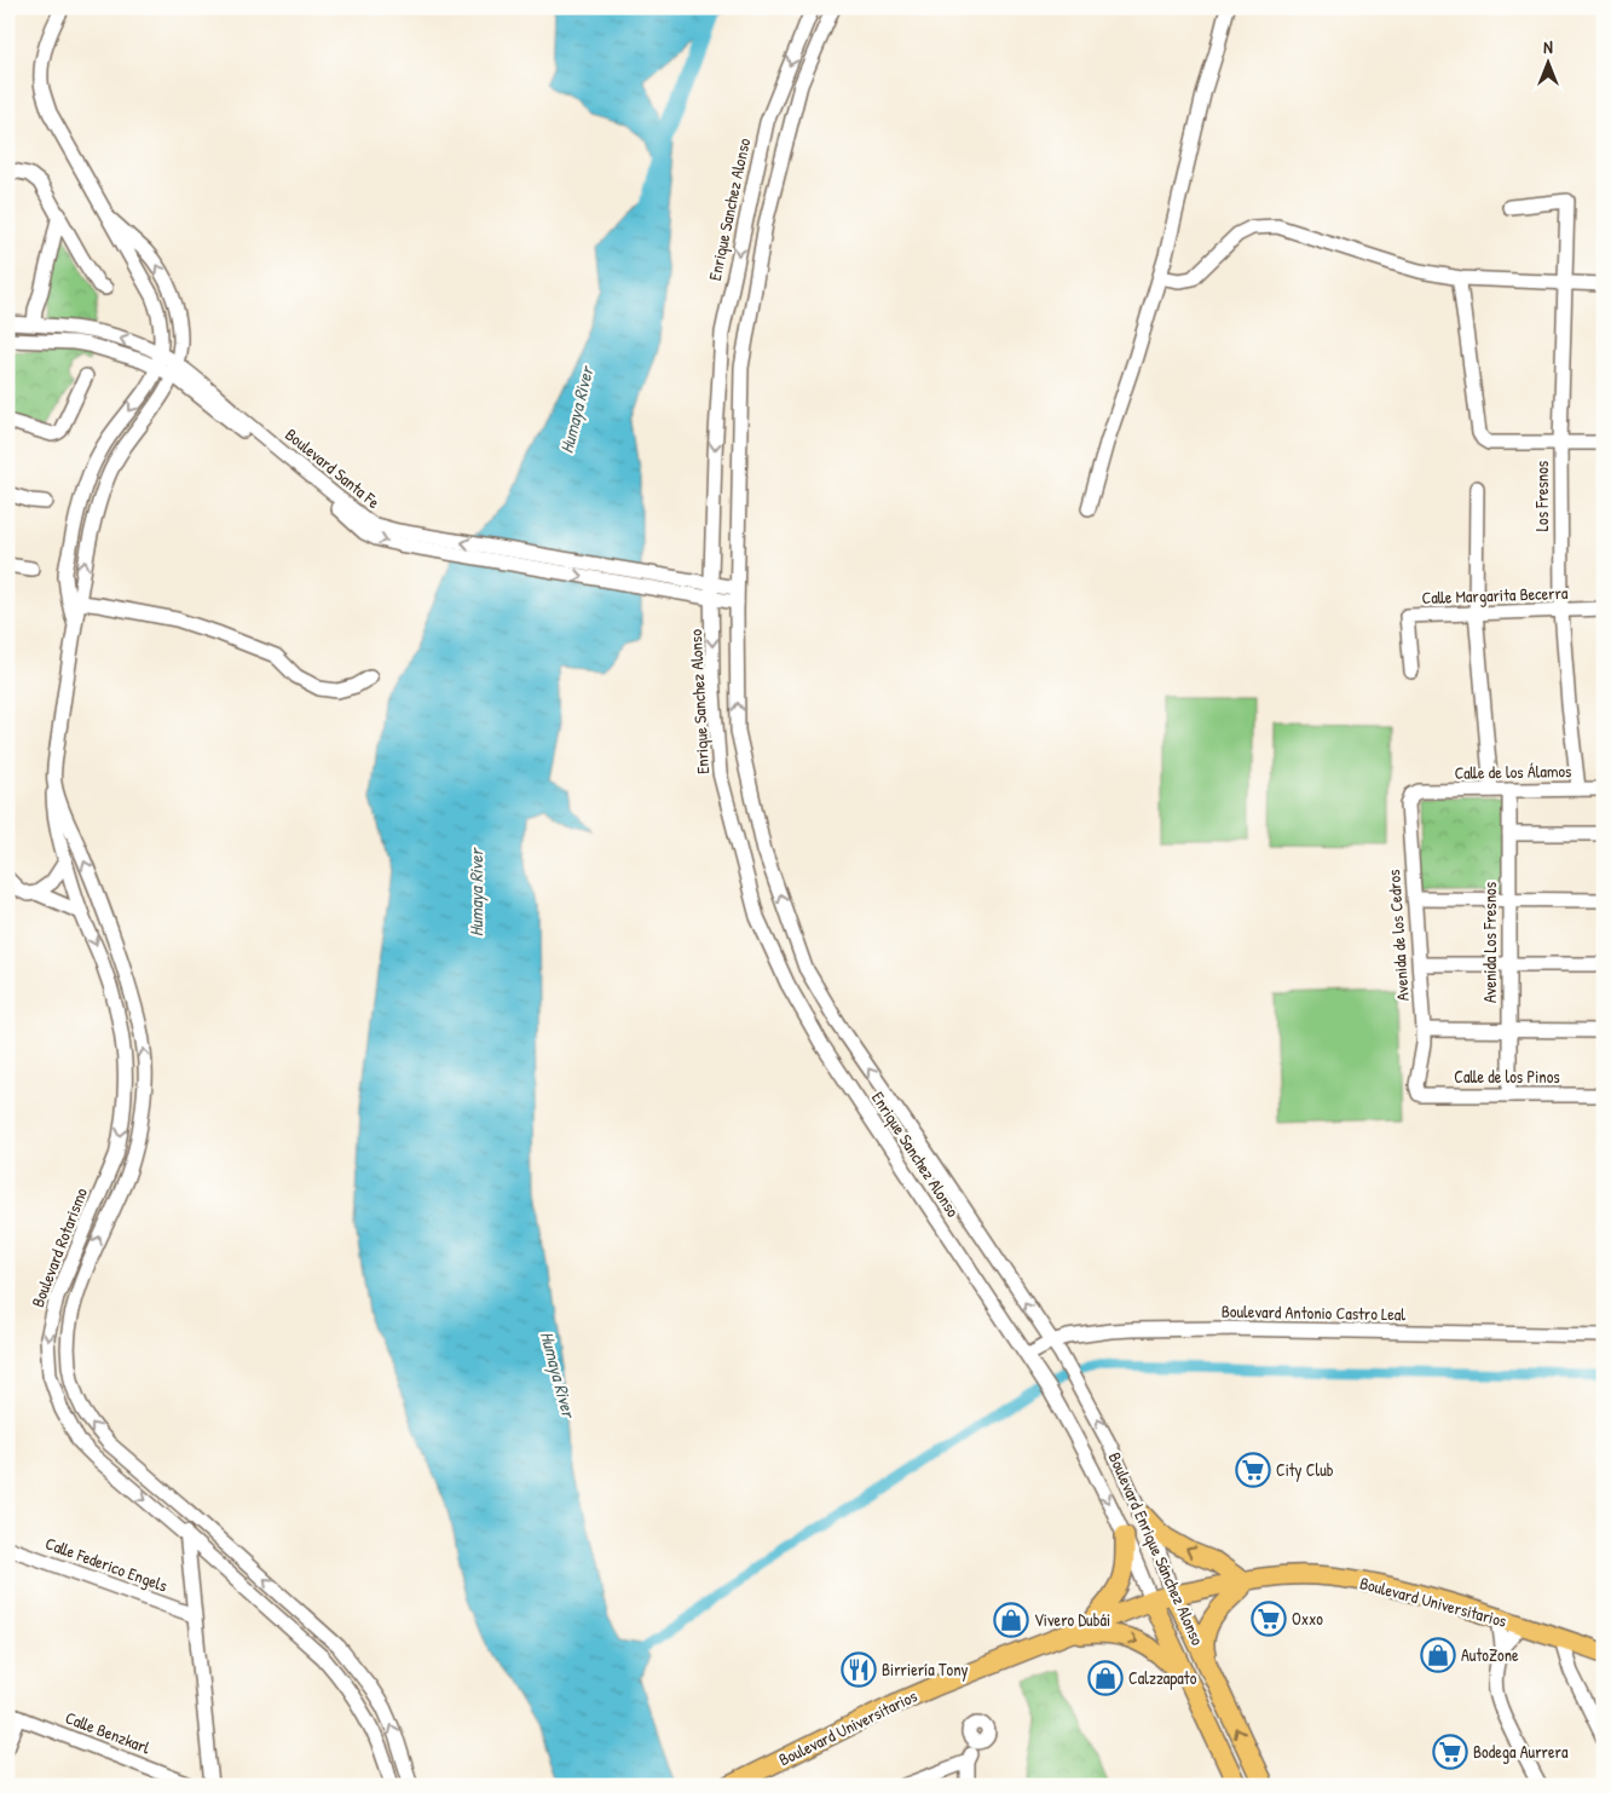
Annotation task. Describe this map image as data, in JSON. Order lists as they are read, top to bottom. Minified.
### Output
{"streets":{"main road":["Boulevard Enrique Sánchez Alonso","Boulevard Universitarios"],"street":["Enrique Sanchez Alonso","Boulevard Santa Fe","Los Fresnos","Calle Margarita Becerra","Calle de los Álamos","Avenida de los Cedros","Avenida Los Fresnos","Calle de los Pinos","Boulevard Rotarismo","Boulevard Antonio Castro Leal","Calle Federico Engels","Calle Benzkarl"]},"crossings":[["Enrique Sanchez Alonso","Boulevard Santa Fe"],["Enrique Sanchez Alonso","Boulevard Antonio Castro Leal"],["Enrique Sanchez Alonso","Boulevard Enrique Sánchez Alonso"],["Los Fresnos","Calle Margarita Becerra"],["Los Fresnos","Calle de los Álamos"],["Calle de los Álamos","Avenida de los Cedros"],["Calle de los Álamos","Avenida Los Fresnos"],["Avenida de los Cedros","Calle de los Pinos"],["Avenida Los Fresnos","Calle de los Pinos"],["Boulevard Enrique Sánchez Alonso","Boulevard Universitarios"]],"water":["Humaya River"],"places":{"supermarket":["City Club","Oxxo","Bodega Aurrera"],"shop":["Vivero Dubái","AutoZone","Calzzapato"],"restaurant":["Birriería Tony"]},"north":"top"}
